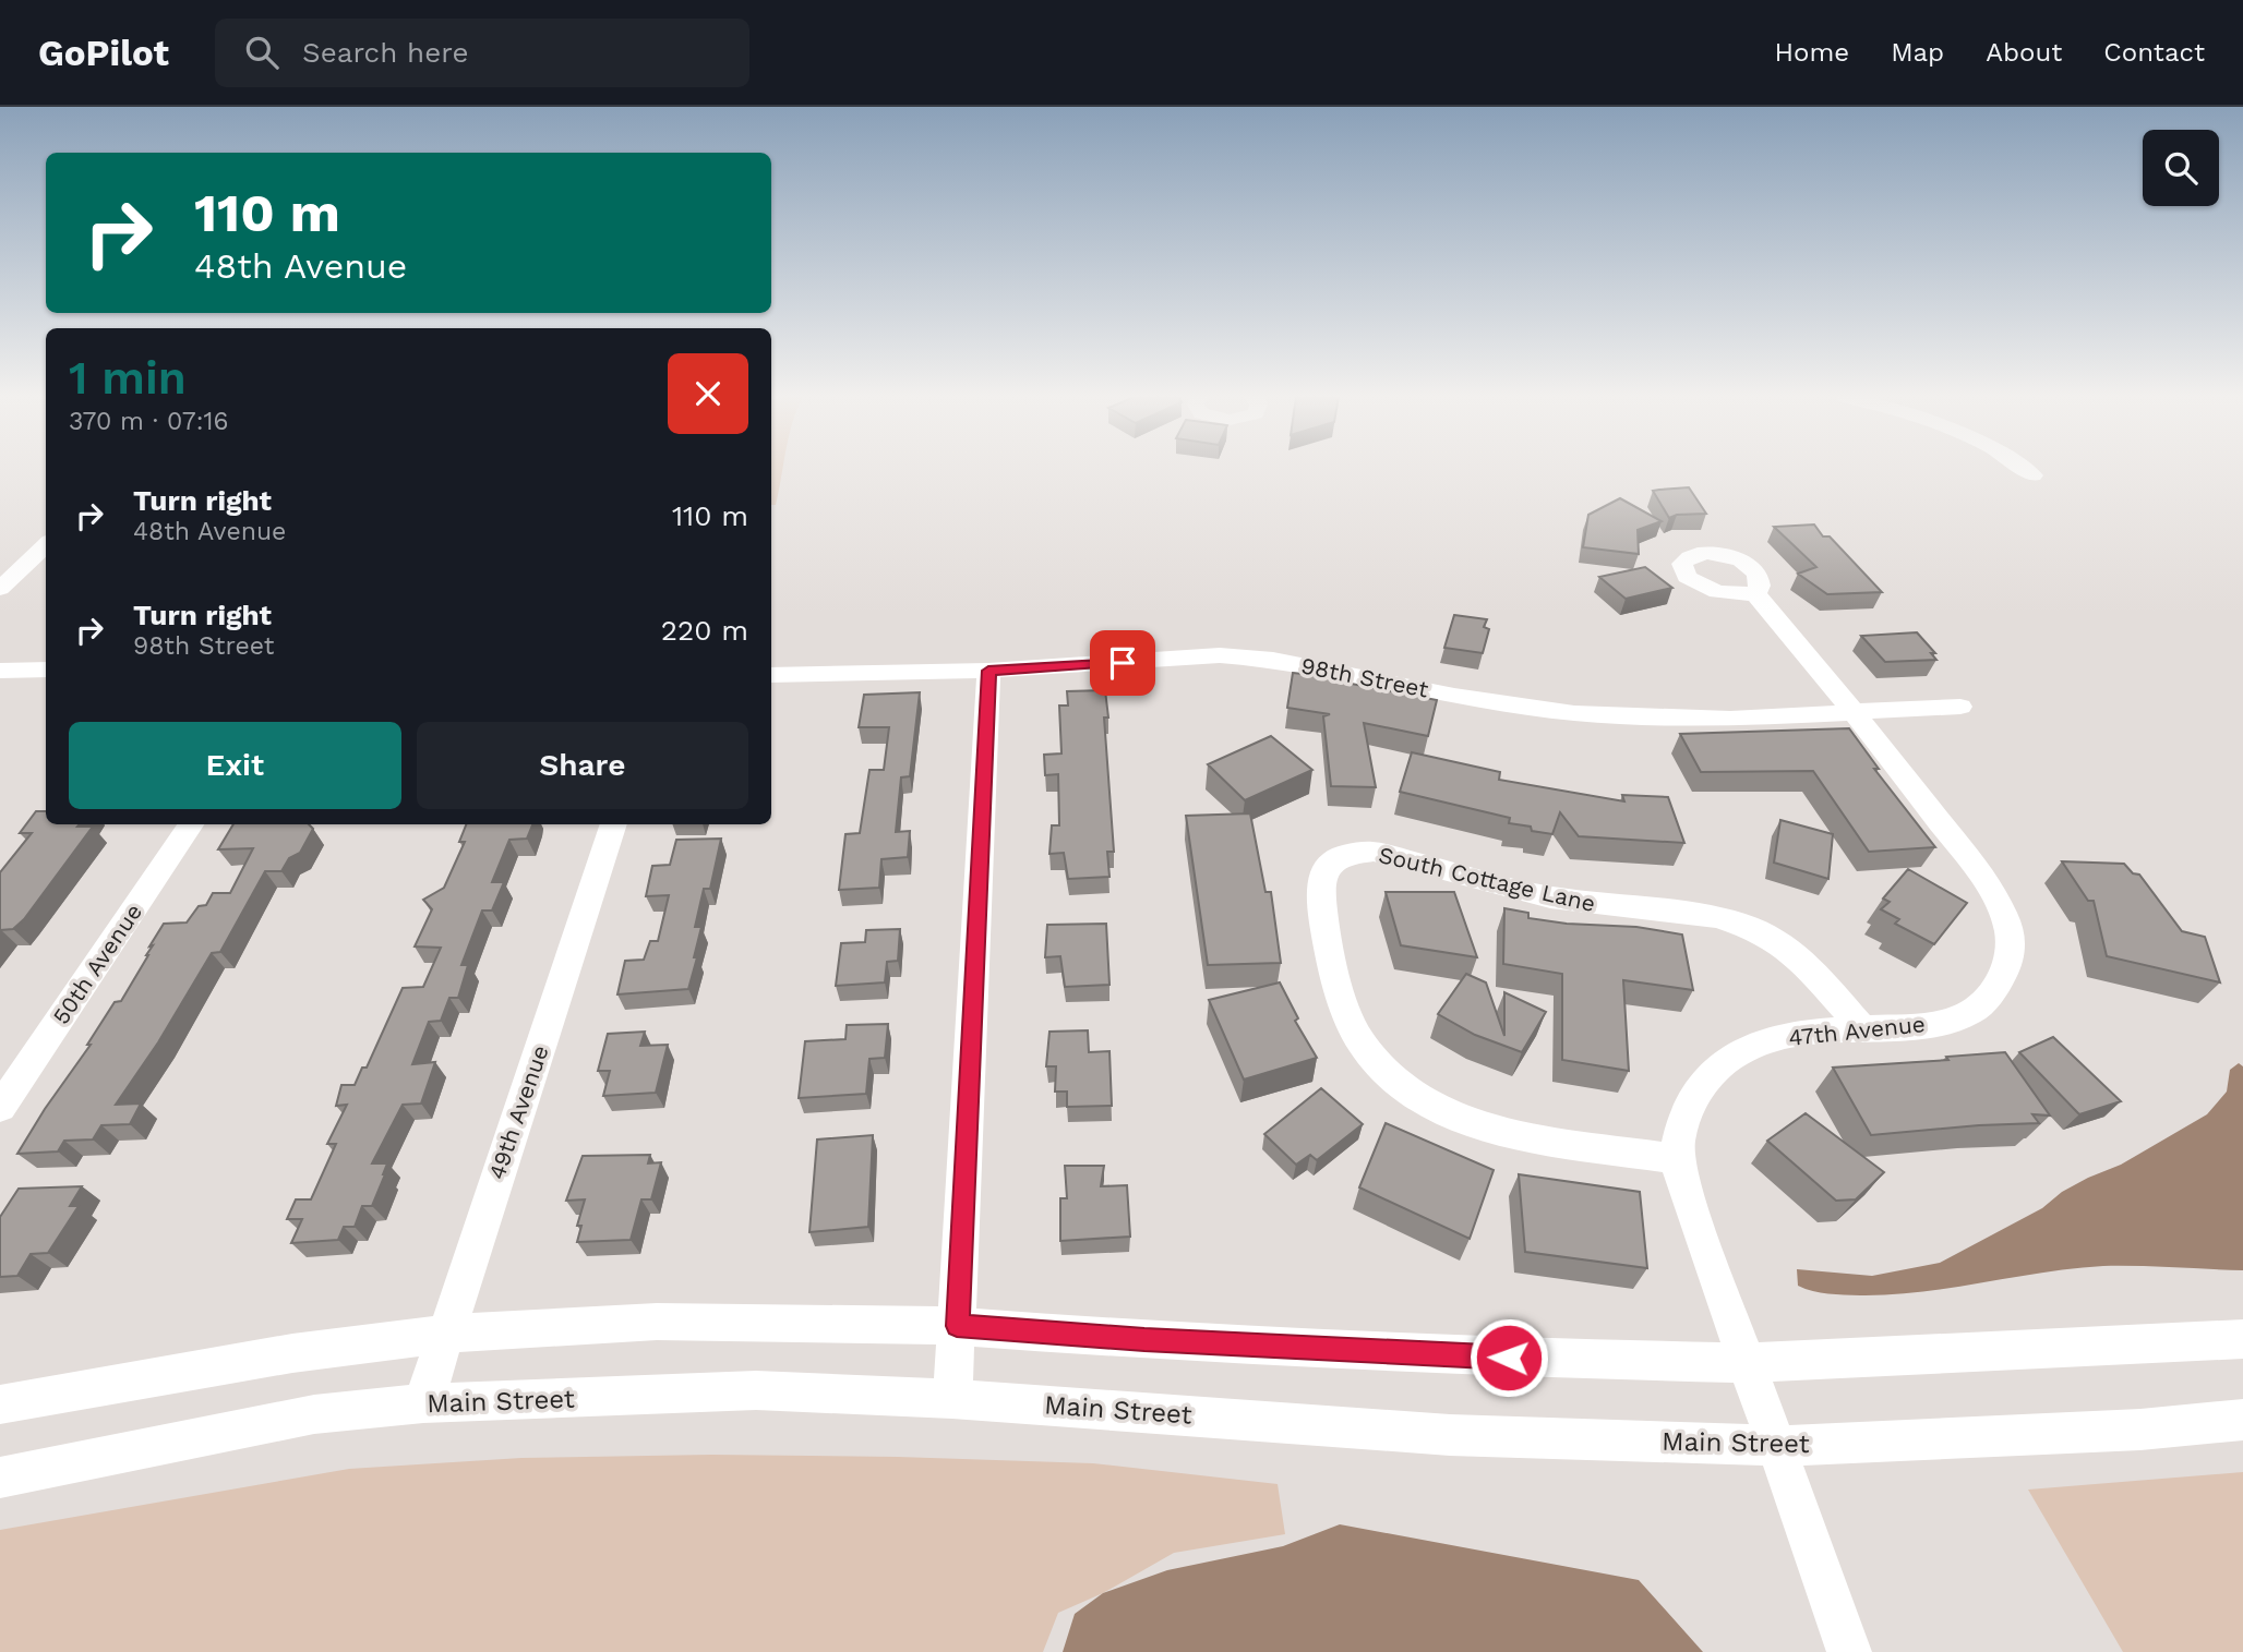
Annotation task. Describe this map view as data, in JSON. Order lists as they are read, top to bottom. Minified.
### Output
{"streets":{"street":["98th Street","South Cottage Lane","50th Avenue","47th Avenue","49th Avenue","Main Street"]},"crossings":[["98th Street","47th Avenue"],["South Cottage Lane","47th Avenue"],["47th Avenue","Main Street"],["49th Avenue","Main Street"]],"page":{"header":"GoPilot","search":"Search here","nav":["Home","Map","About","Contact"],"turn":["110 m","48th Avenue"],"heading":["1 min","370 m · 07:16"],"list":[{"name":"Turn right","note":"48th Avenue","value":"110 m"},{"name":"Turn right","note":"98th Street","value":"220 m"}],"buttons":["Exit","Share"]}}
